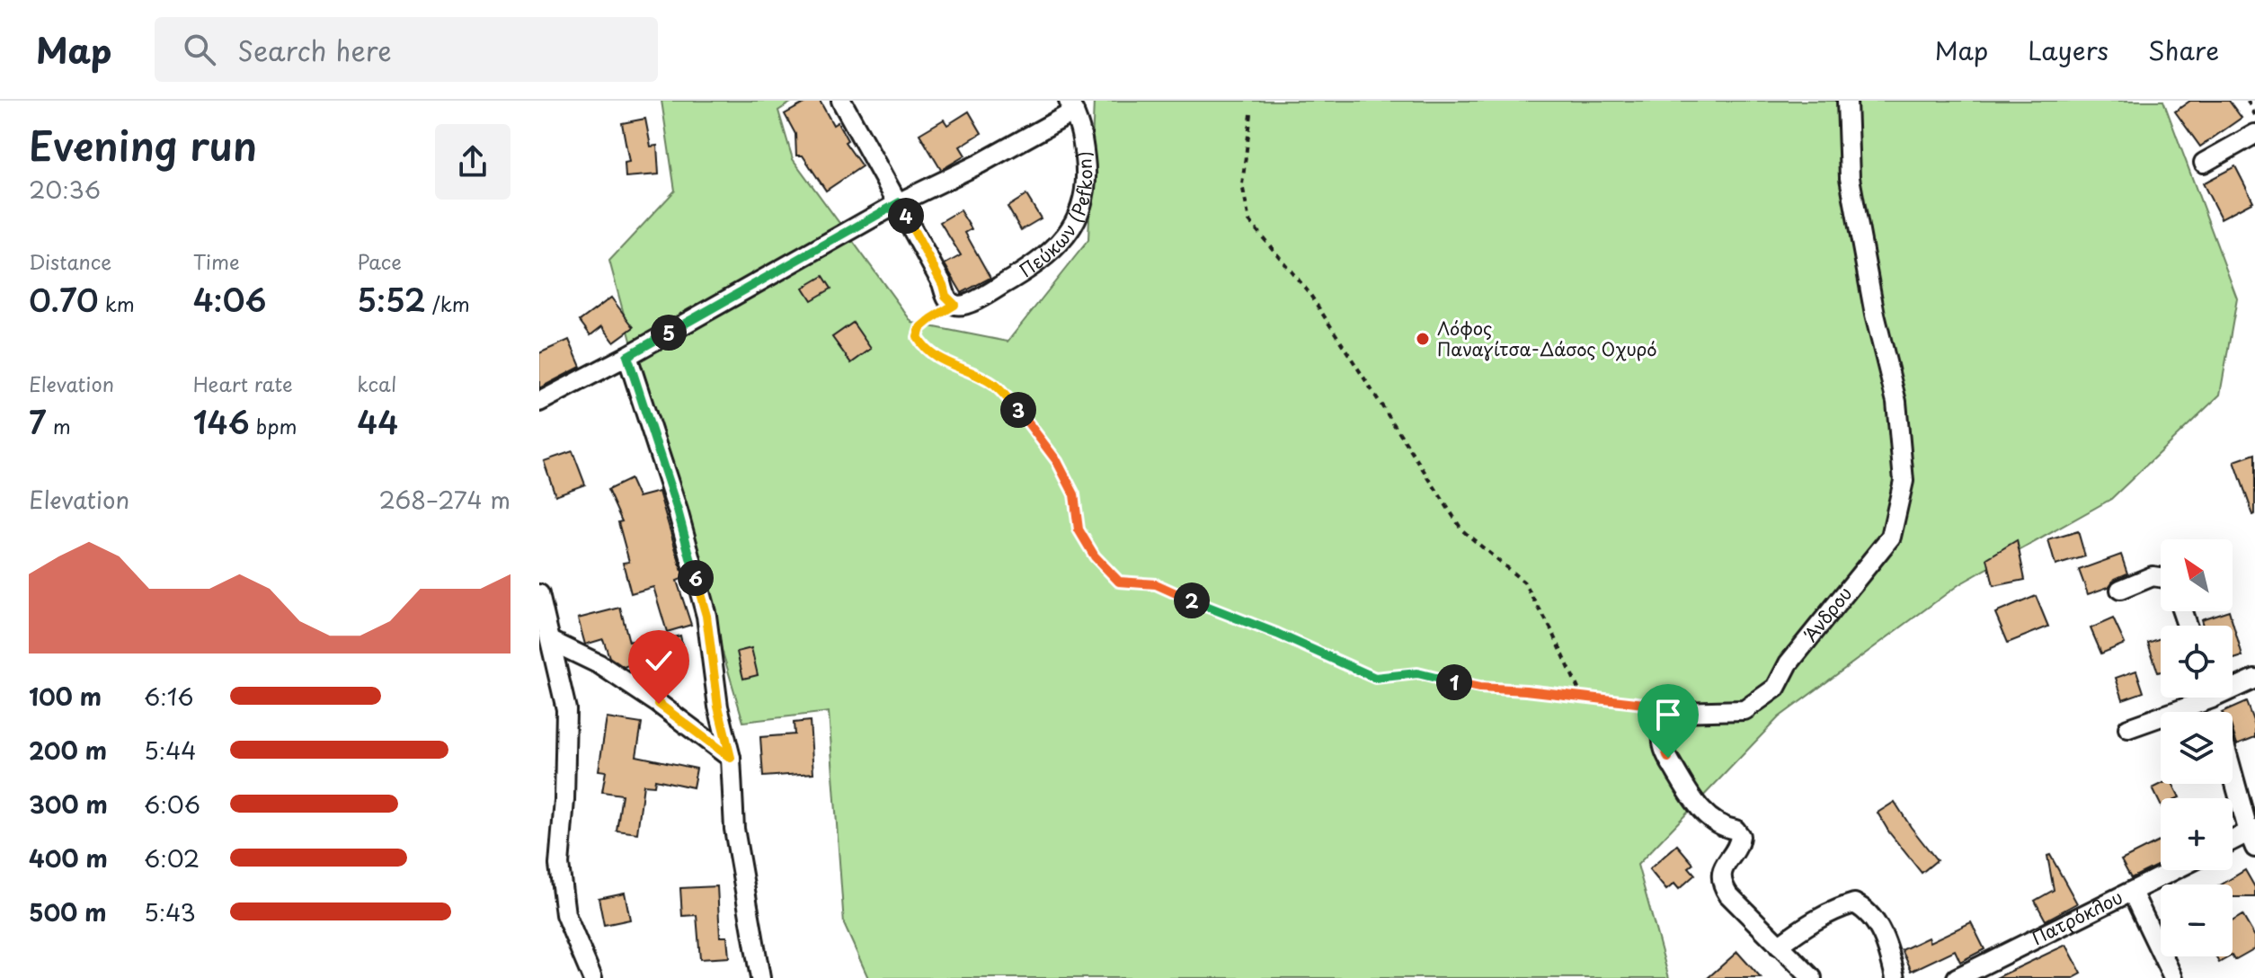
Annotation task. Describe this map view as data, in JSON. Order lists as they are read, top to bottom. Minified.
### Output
{"streets":{"street":["Πεύκων (Pefkon)","Άνδρου","Πατρόκλου"]},"places":["Λόφος Παναγίτσα-Δάσος Οχυρό"],"north":"top left","page":{"header":"Map","search":"Search here","nav":["Map","Layers","Share"],"heading":["Evening run","20:36"],"pins":["4","5","3","6","2","1"],"stats":[["Distance","0.70 km"],["Time","4:06"],["Pace","5:52 /km"],["Elevation","7 m"],["Heart rate","146 bpm"],["kcal","44"]],"chart":["Elevation","268–274 m"],"map_buttons":["+","−"],"list":[{"name":"100 m","note":"6:16"},{"name":"200 m","note":"5:44"},{"name":"300 m","note":"6:06"},{"name":"400 m","note":"6:02"},{"name":"500 m","note":"5:43"}]}}
